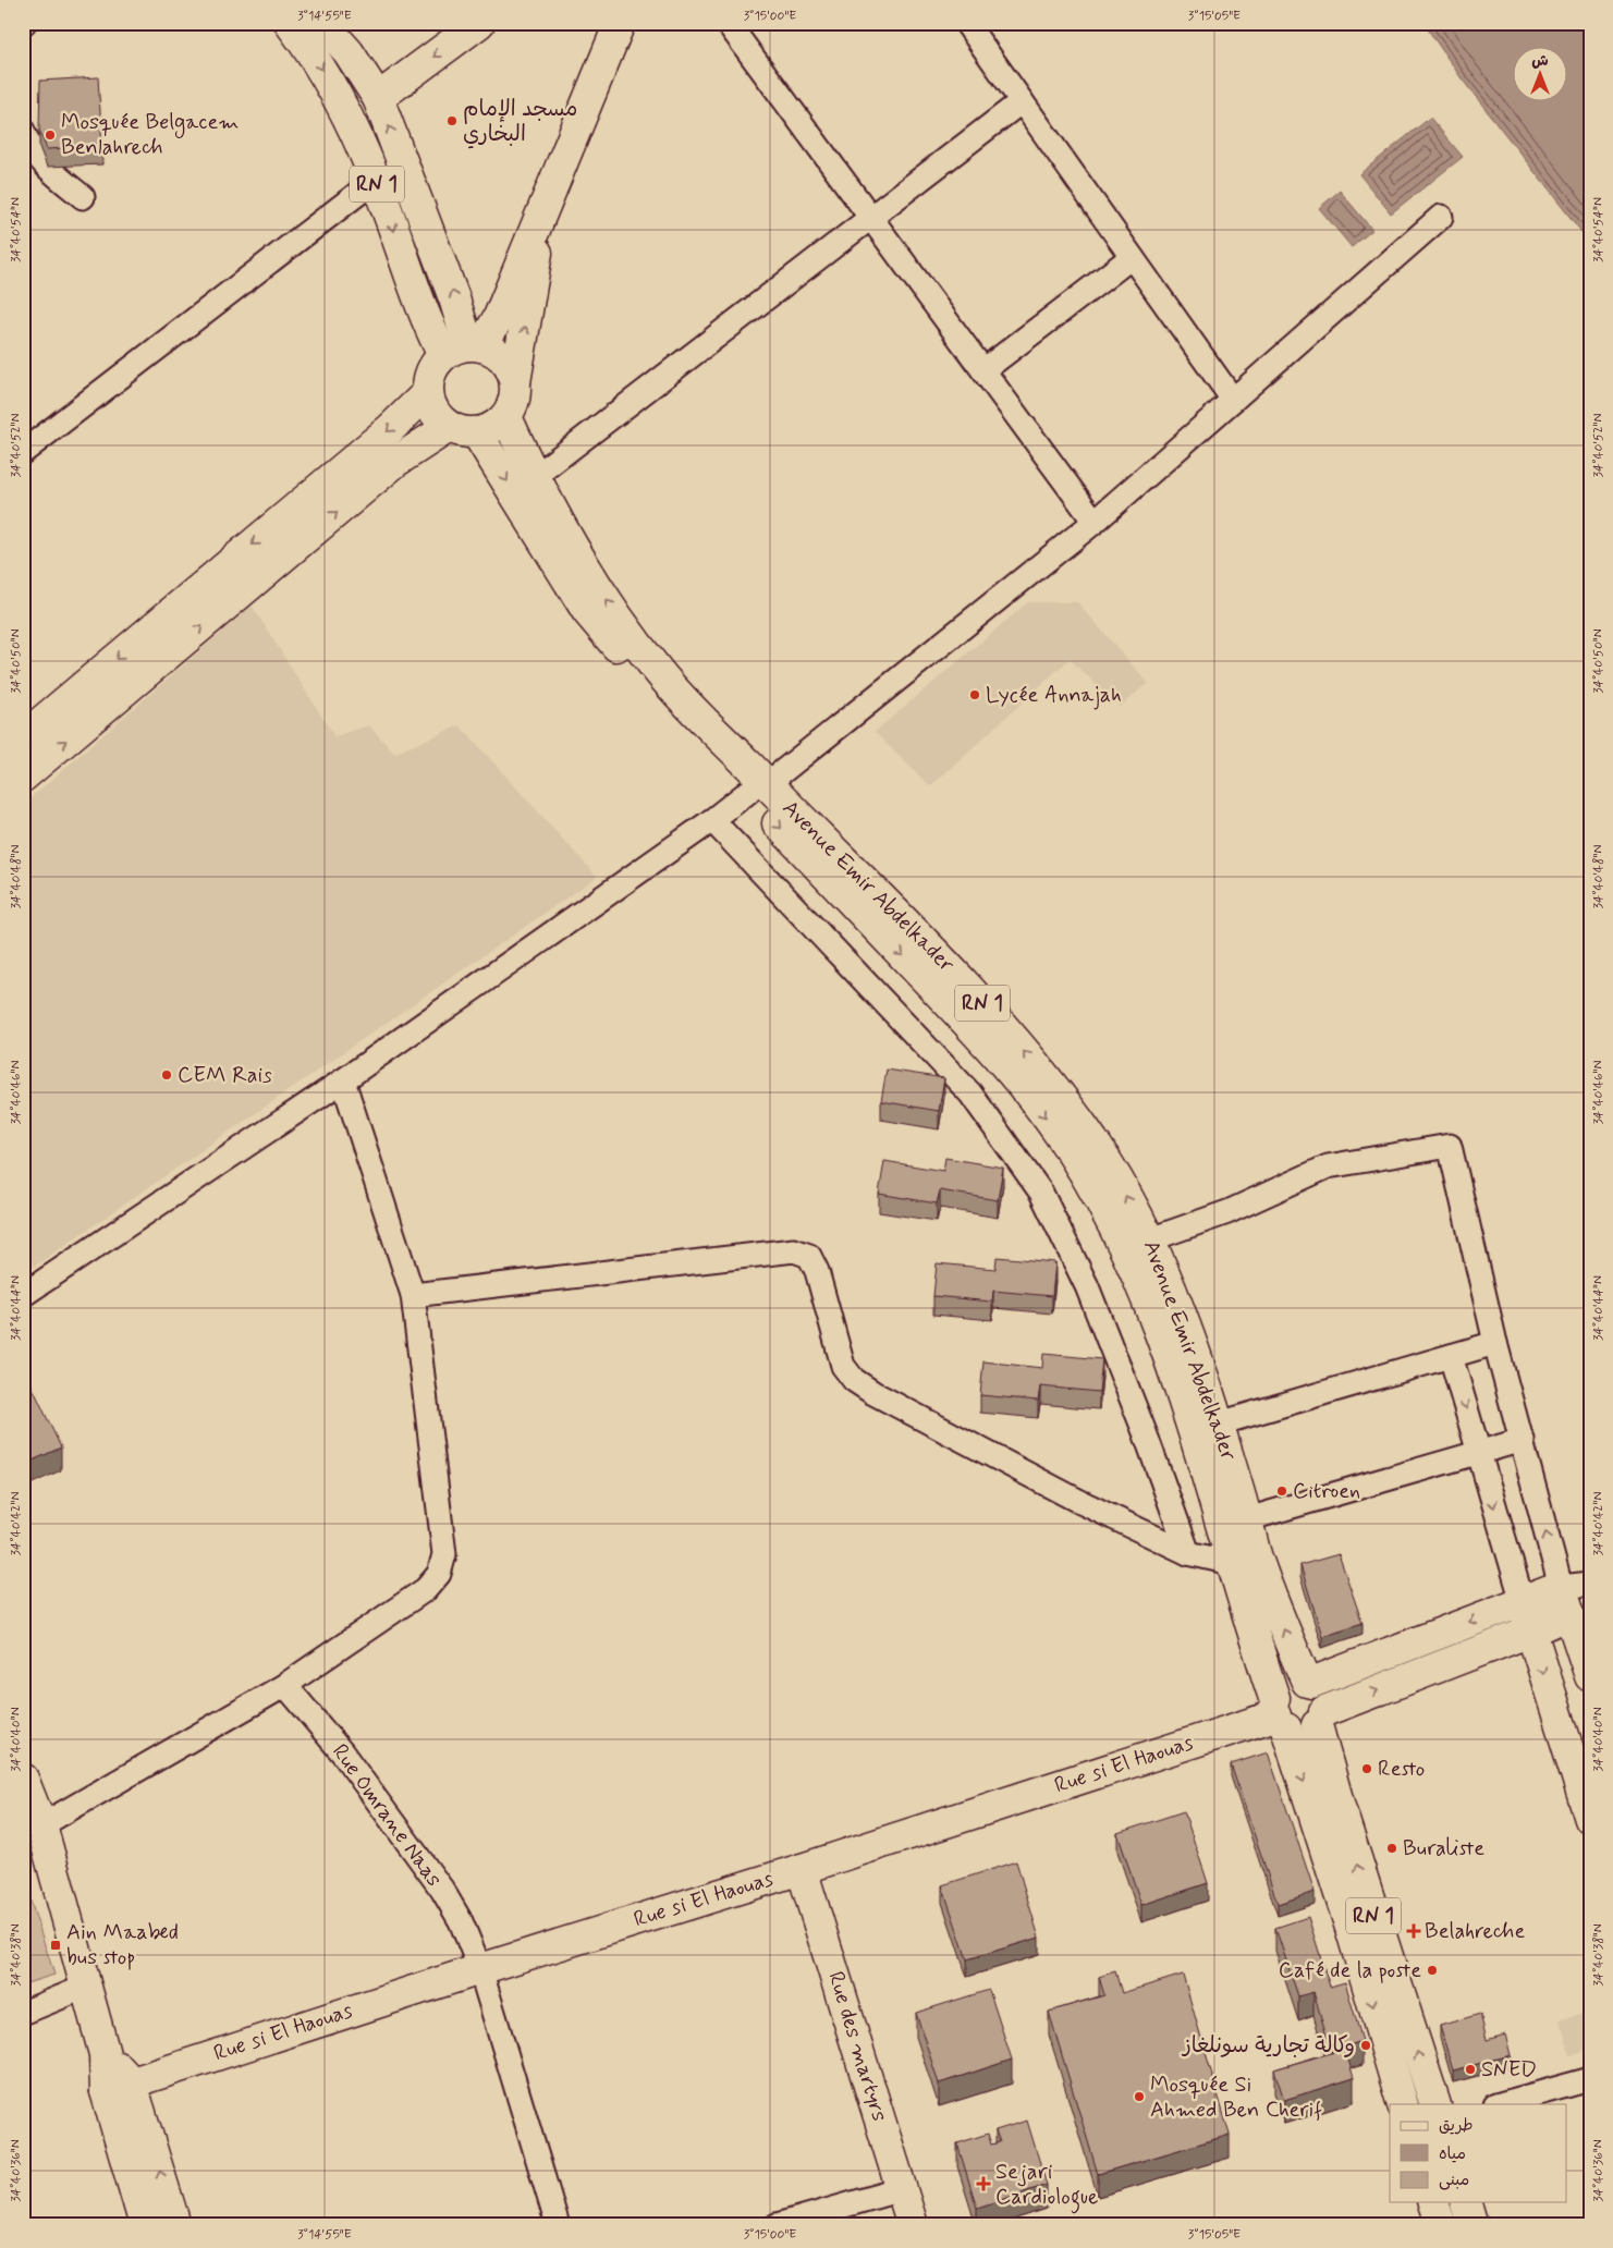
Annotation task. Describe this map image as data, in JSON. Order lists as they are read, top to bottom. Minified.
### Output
{"streets":{"main road":["RN 1","Avenue Emir Abdelkader","Rue si El Haouas","Rue des martyrs"],"street":["Rue Omrane Naas"]},"crossings":[["RN 1","Avenue Emir Abdelkader"],["RN 1","Rue si El Haouas"],["Avenue Emir Abdelkader","Rue si El Haouas"],["Rue si El Haouas","Rue Omrane Naas"],["Rue si El Haouas","Rue des martyrs"]],"places":{"other":["مسجد الإمام البخاري","Mosquée Belgacem Benlahrech","Lycée Annajah","CEM Rais","Citroen","Resto","Buraliste","Café de la poste","وكالة تجارية سونلغاز","SNED","Mosquée Si Ahmed Ben Cherif"],"health":["Belahreche","Sejari Cardiologue"],"transit":["Ain Maabed bus stop"]},"legend":["طريق","مياه","مبنى"],"north":"top","coordinates":["3°14'55\"E","3°15'00\"E","3°15'05\"E","34°40'54\"N","34°40'52\"N","34°40'50\"N","34°40'48\"N","34°40'46\"N","34°40'44\"N","34°40'42\"N","34°40'40\"N","34°40'38\"N","34°40'36\"N"]}
